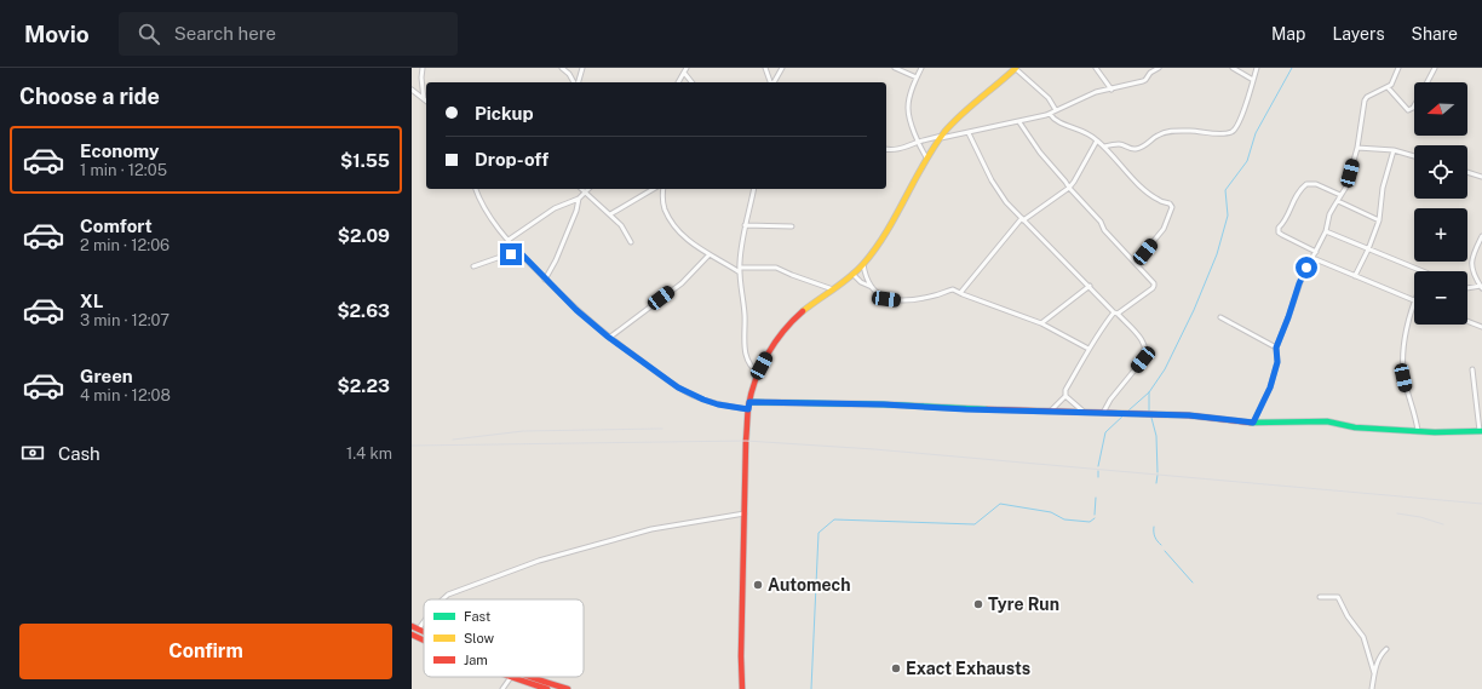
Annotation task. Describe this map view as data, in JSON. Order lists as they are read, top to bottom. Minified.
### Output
{"places":["Automech","Tyre Run","Exact Exhausts"],"legend":["Fast","Slow","Jam"],"north":"left","page":{"header":"Movio","search":"Search here","nav":["Map","Layers","Share"],"heading":"Choose a ride","map_buttons":["+","−"],"banner":["Pickup","Drop-off"],"list":[{"name":"Economy","note":"1 min · 12:05","value":"$1.55"},{"name":"Comfort","note":"2 min · 12:06","value":"$2.09"},{"name":"XL","note":"3 min · 12:07","value":"$2.63"},{"name":"Green","note":"4 min · 12:08","value":"$2.23"}],"pay":["Cash","1.4 km"],"buttons":"Confirm"}}
